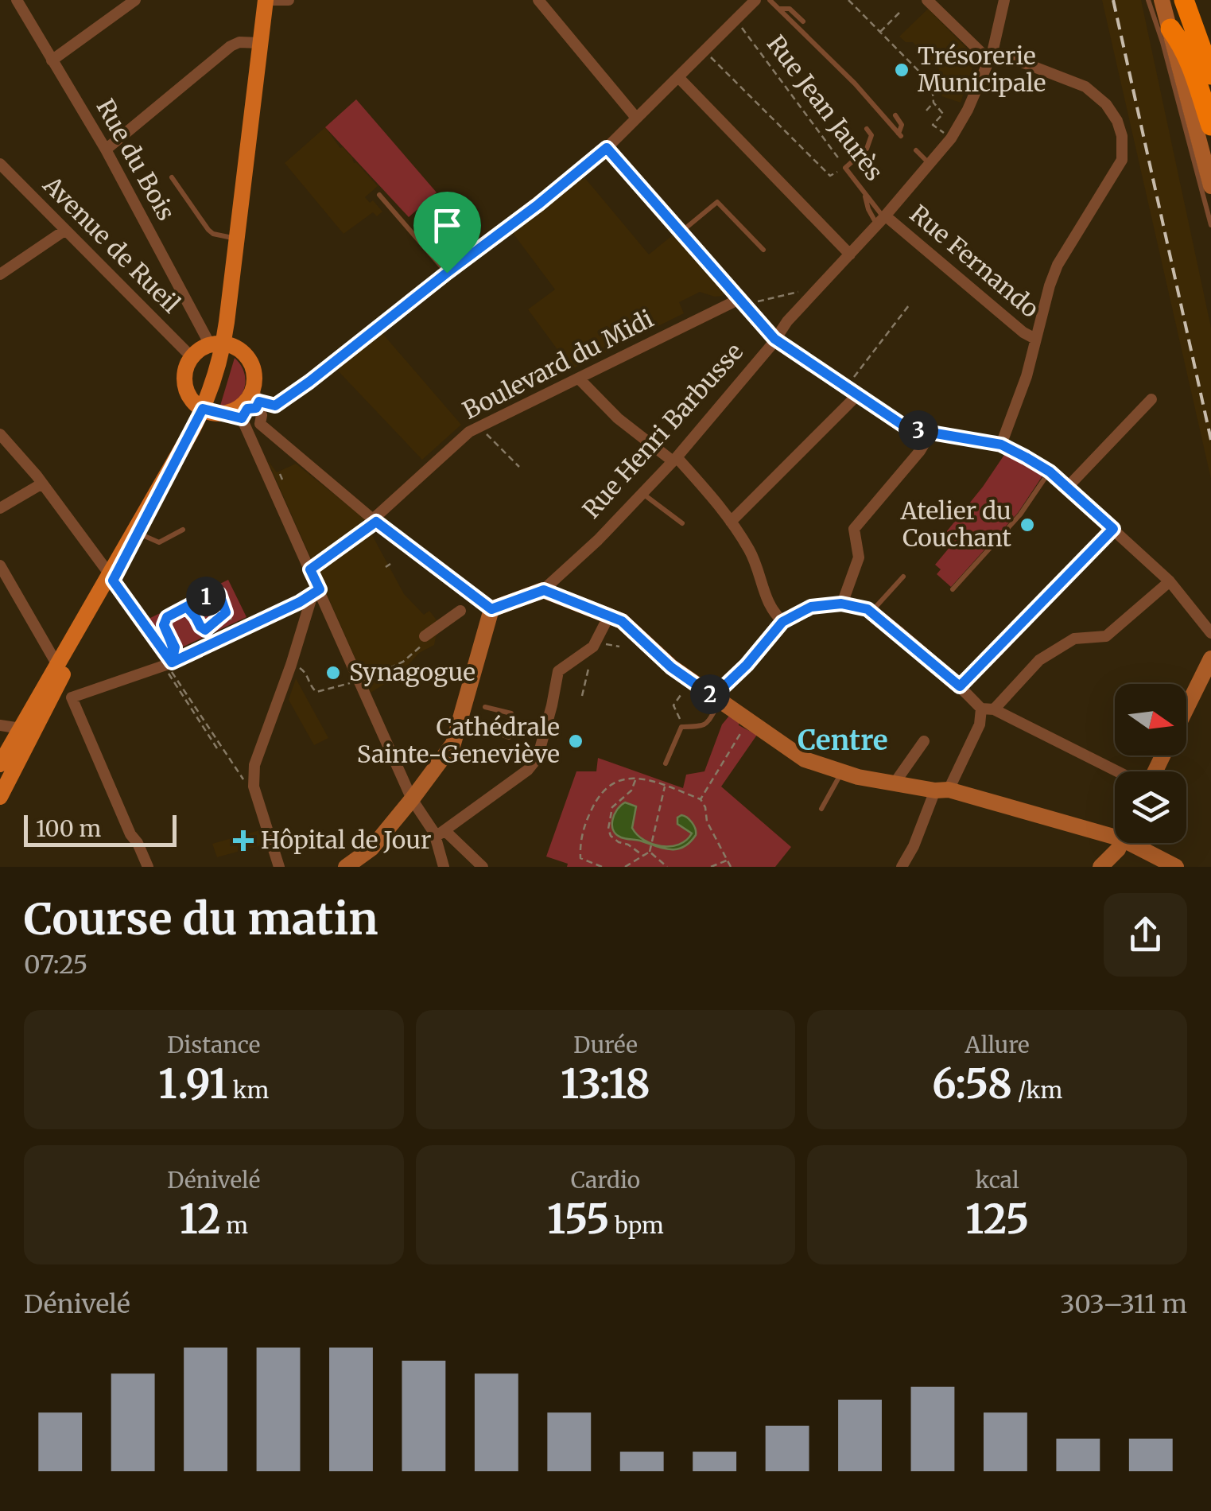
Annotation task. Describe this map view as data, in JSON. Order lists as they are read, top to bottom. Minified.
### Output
{"streets":{"street":["Rue du Bois","Avenue de Rueil","Rue Fernando","Boulevard du Midi","Rue Henri Barbusse"],"lane":["Rue Jean Jaurès"]},"crossings":[["Rue Jean Jaurès","Rue Fernando"],["Rue Jean Jaurès","Rue Henri Barbusse"],["Rue Fernando","Rue Henri Barbusse"]],"districts":["Centre"],"places":{"other":["Trésorerie Municipale","Atelier du Couchant","Synagogue","Cathédrale Sainte-Geneviève"],"health":["Hôpital de Jour"]},"scale_bar":"100 m","north":"right","page":{"pins":["3","1","2"],"scale":"100 m","heading":["Course du matin","07:25"],"stats":[["Distance","1.91 km"],["Durée","13:18"],["Allure","6:58 /km"],["Dénivelé","12 m"],["Cardio","155 bpm"],["kcal","125"]],"chart":["Dénivelé","303–311 m"]}}
